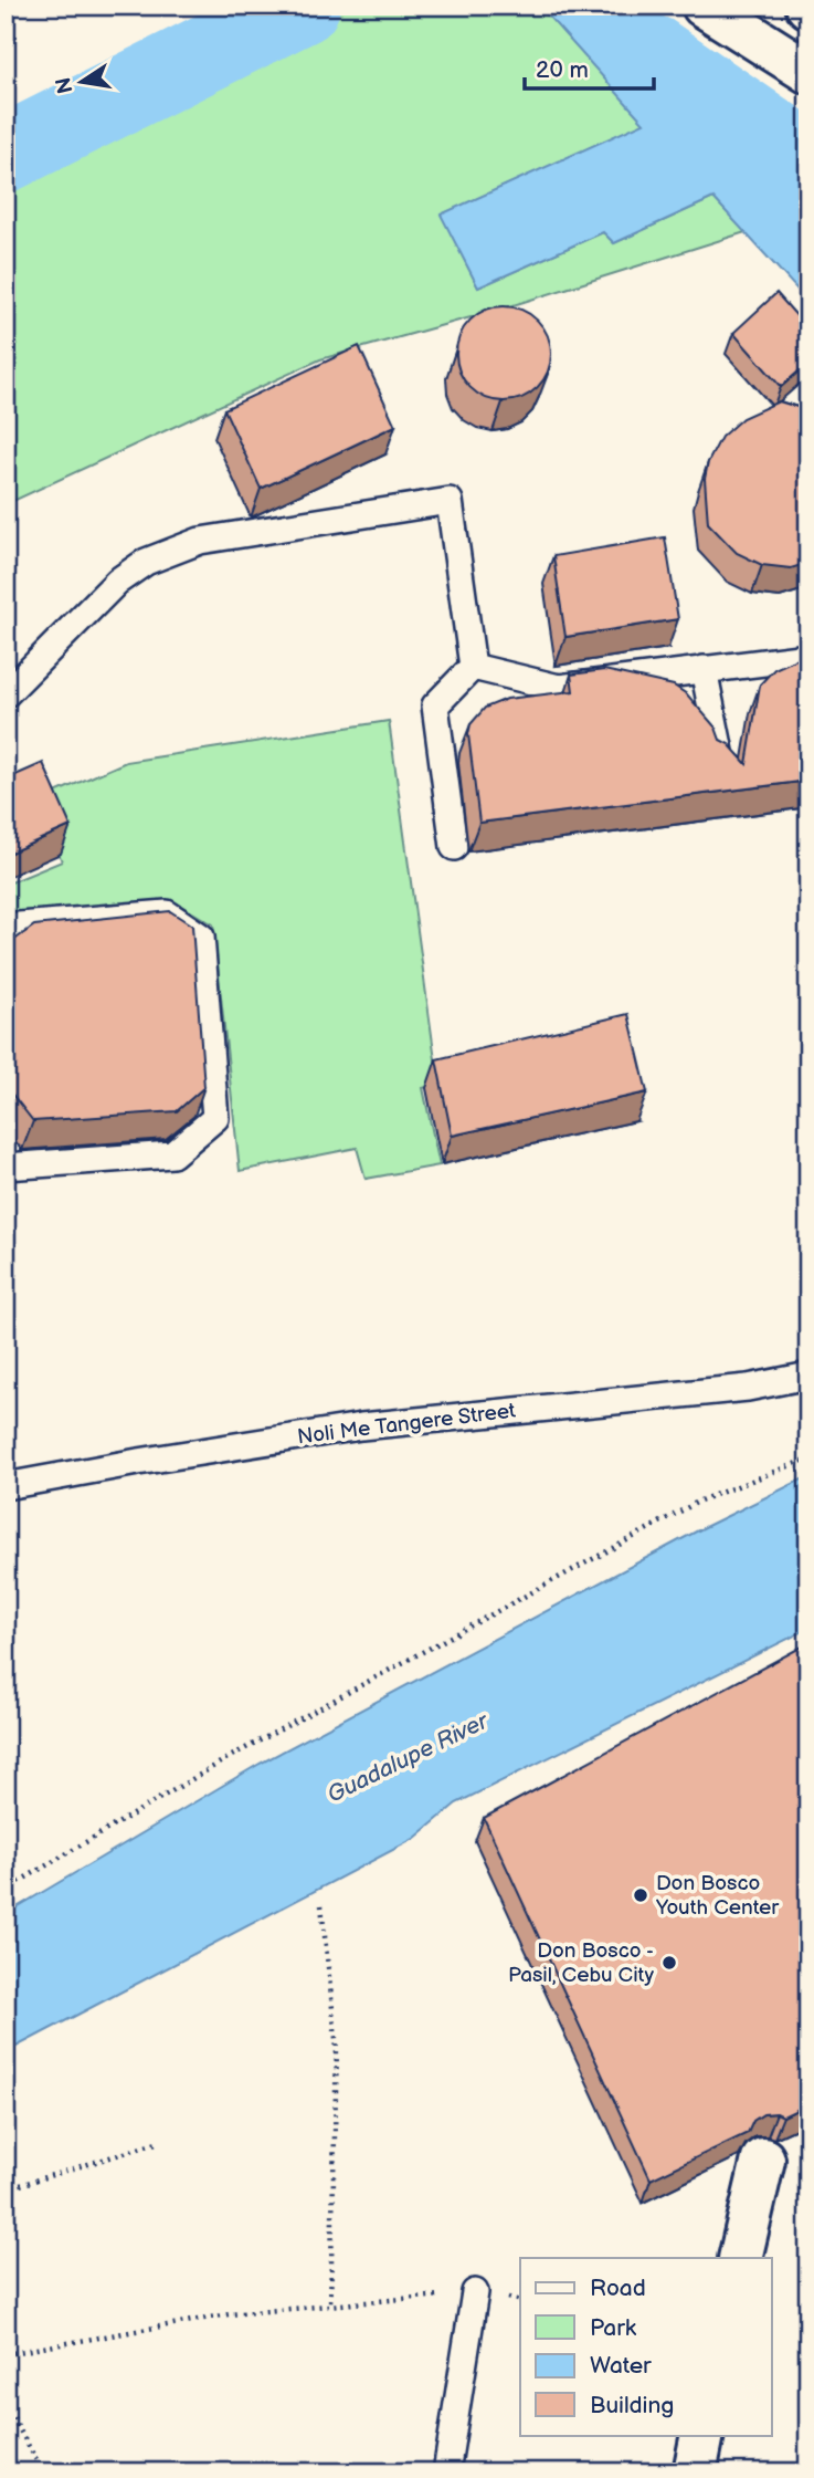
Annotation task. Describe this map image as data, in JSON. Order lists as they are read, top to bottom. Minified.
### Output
{"streets":{"lane":["Noli Me Tangere Street"]},"water":["Guadalupe River"],"places":["Don Bosco Youth Center","Don Bosco - Pasil, Cebu City"],"legend":["Road","Park","Water","Building"],"scale_bar":"20 m","north":"left"}
